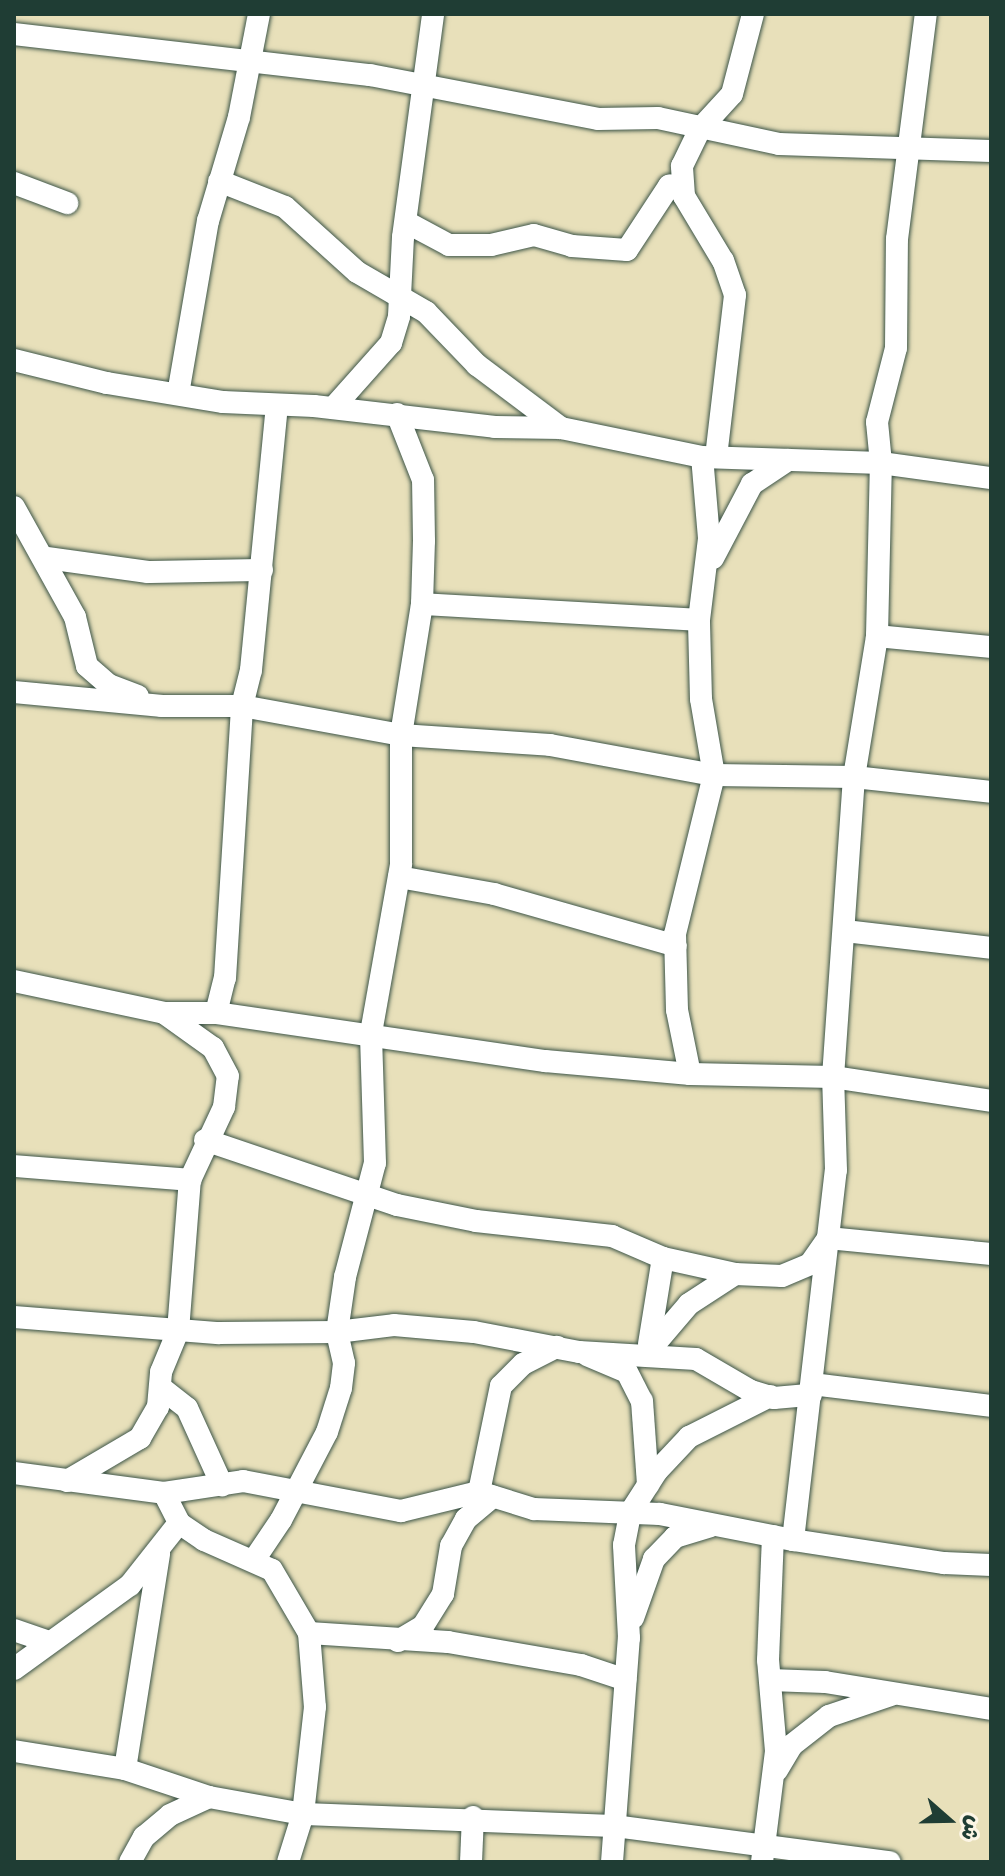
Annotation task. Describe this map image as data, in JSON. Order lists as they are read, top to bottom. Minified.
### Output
{"north":"right"}
